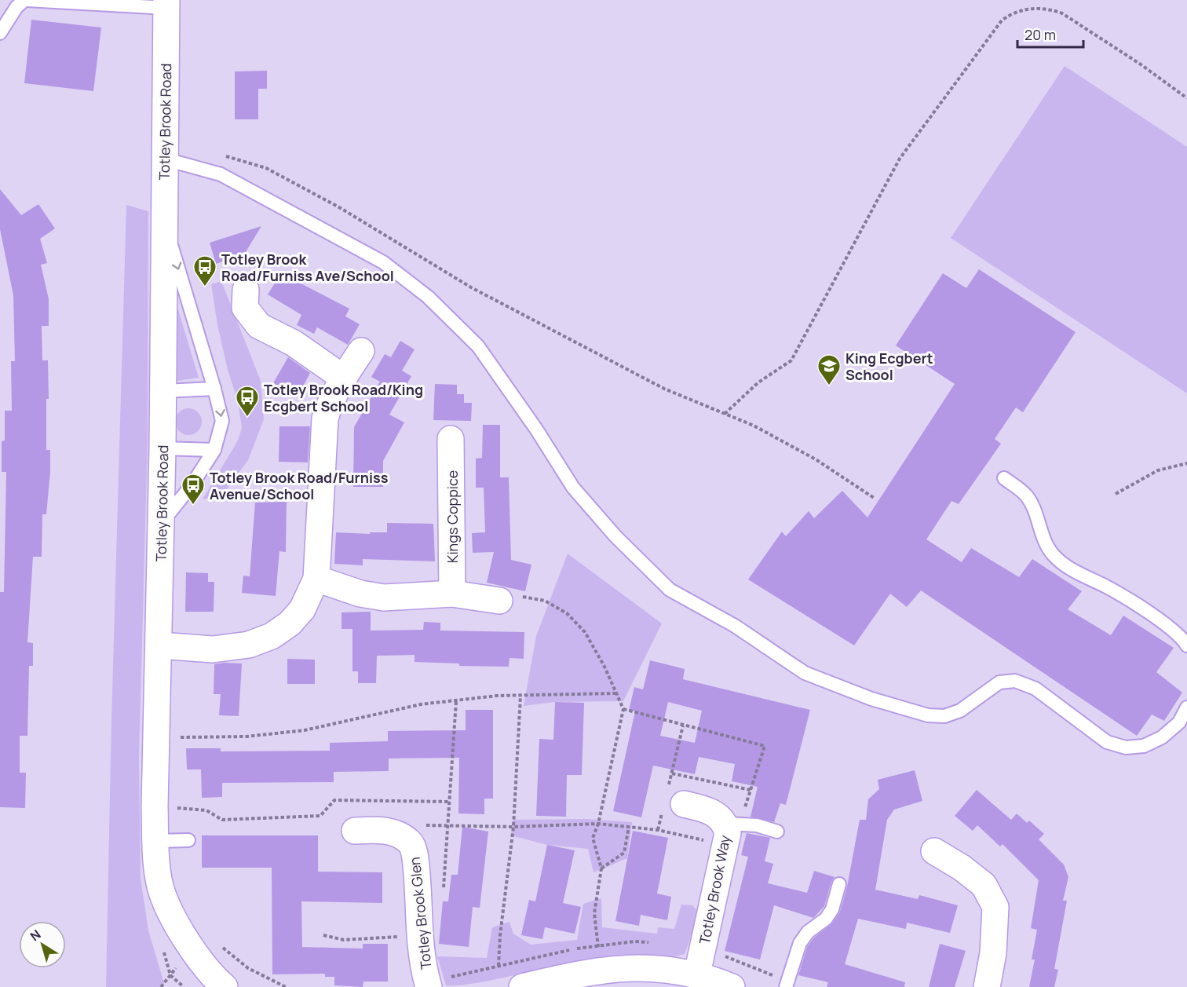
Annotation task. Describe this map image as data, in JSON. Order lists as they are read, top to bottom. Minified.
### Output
{"streets":{"street":["Totley Brook Road","Kings Coppice","Totley Brook Way","Totley Brook Glen"]},"places":{"bus stop":["Totley Brook Road/Furniss Ave/School","Totley Brook Road/King Ecgbert School","Totley Brook Road/Furniss Avenue/School"],"school or university":["King Ecgbert School"]},"scale_bar":"20 m","north":"top left"}
